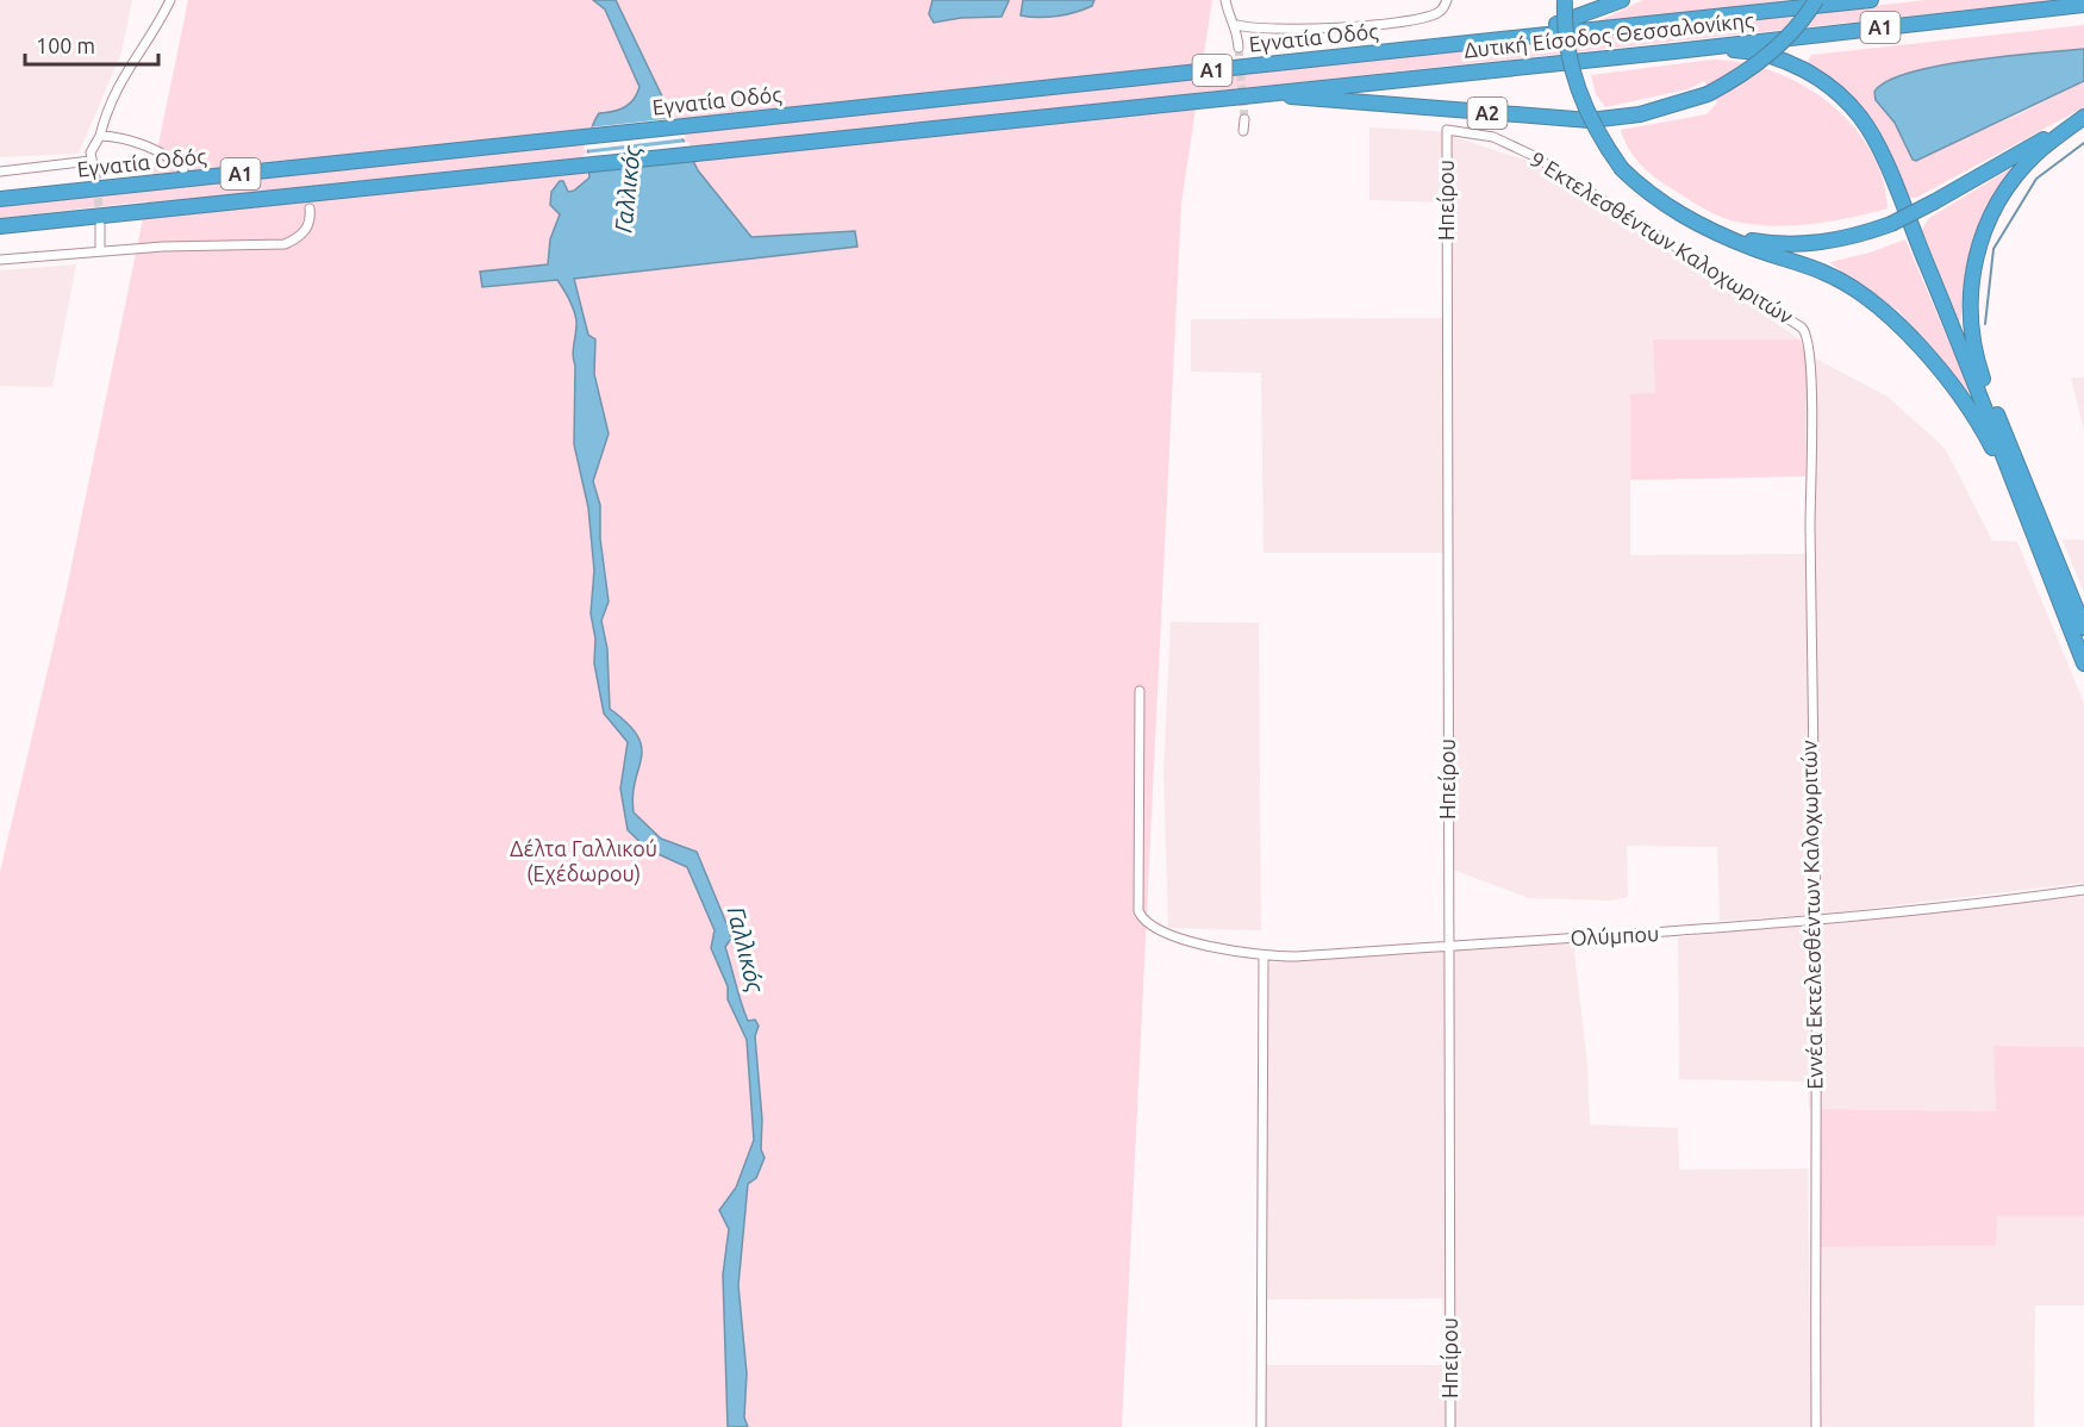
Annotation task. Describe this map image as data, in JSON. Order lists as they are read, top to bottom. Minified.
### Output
{"streets":{"highway":["Α1","Δυτική Είσοδος Θεσσαλονίκης","Εγνατία Οδός","Α2"],"street":["Ηπείρου","9 Εκτελεσθέντων Καλοχωριτών","Εννέα Εκτελεσθέντων Καλοχωριτών","Ολύμπου"]},"crossings":[["Α1","Δυτική Είσοδος Θεσσαλονίκης"],["Α1","Α2"],["Δυτική Είσοδος Θεσσαλονίκης","Εγνατία Οδός"],["Δυτική Είσοδος Θεσσαλονίκης","Α2"],["Ηπείρου","9 Εκτελεσθέντων Καλοχωριτών"],["Ηπείρου","Ολύμπου"],["9 Εκτελεσθέντων Καλοχωριτών","Εννέα Εκτελεσθέντων Καλοχωριτών"],["Εννέα Εκτελεσθέντων Καλοχωριτών","Ολύμπου"]],"water":["Γαλλικός"],"parks":["Δέλτα Γαλλικού (Εχέδωρου)"],"scale_bar":"100 m"}
